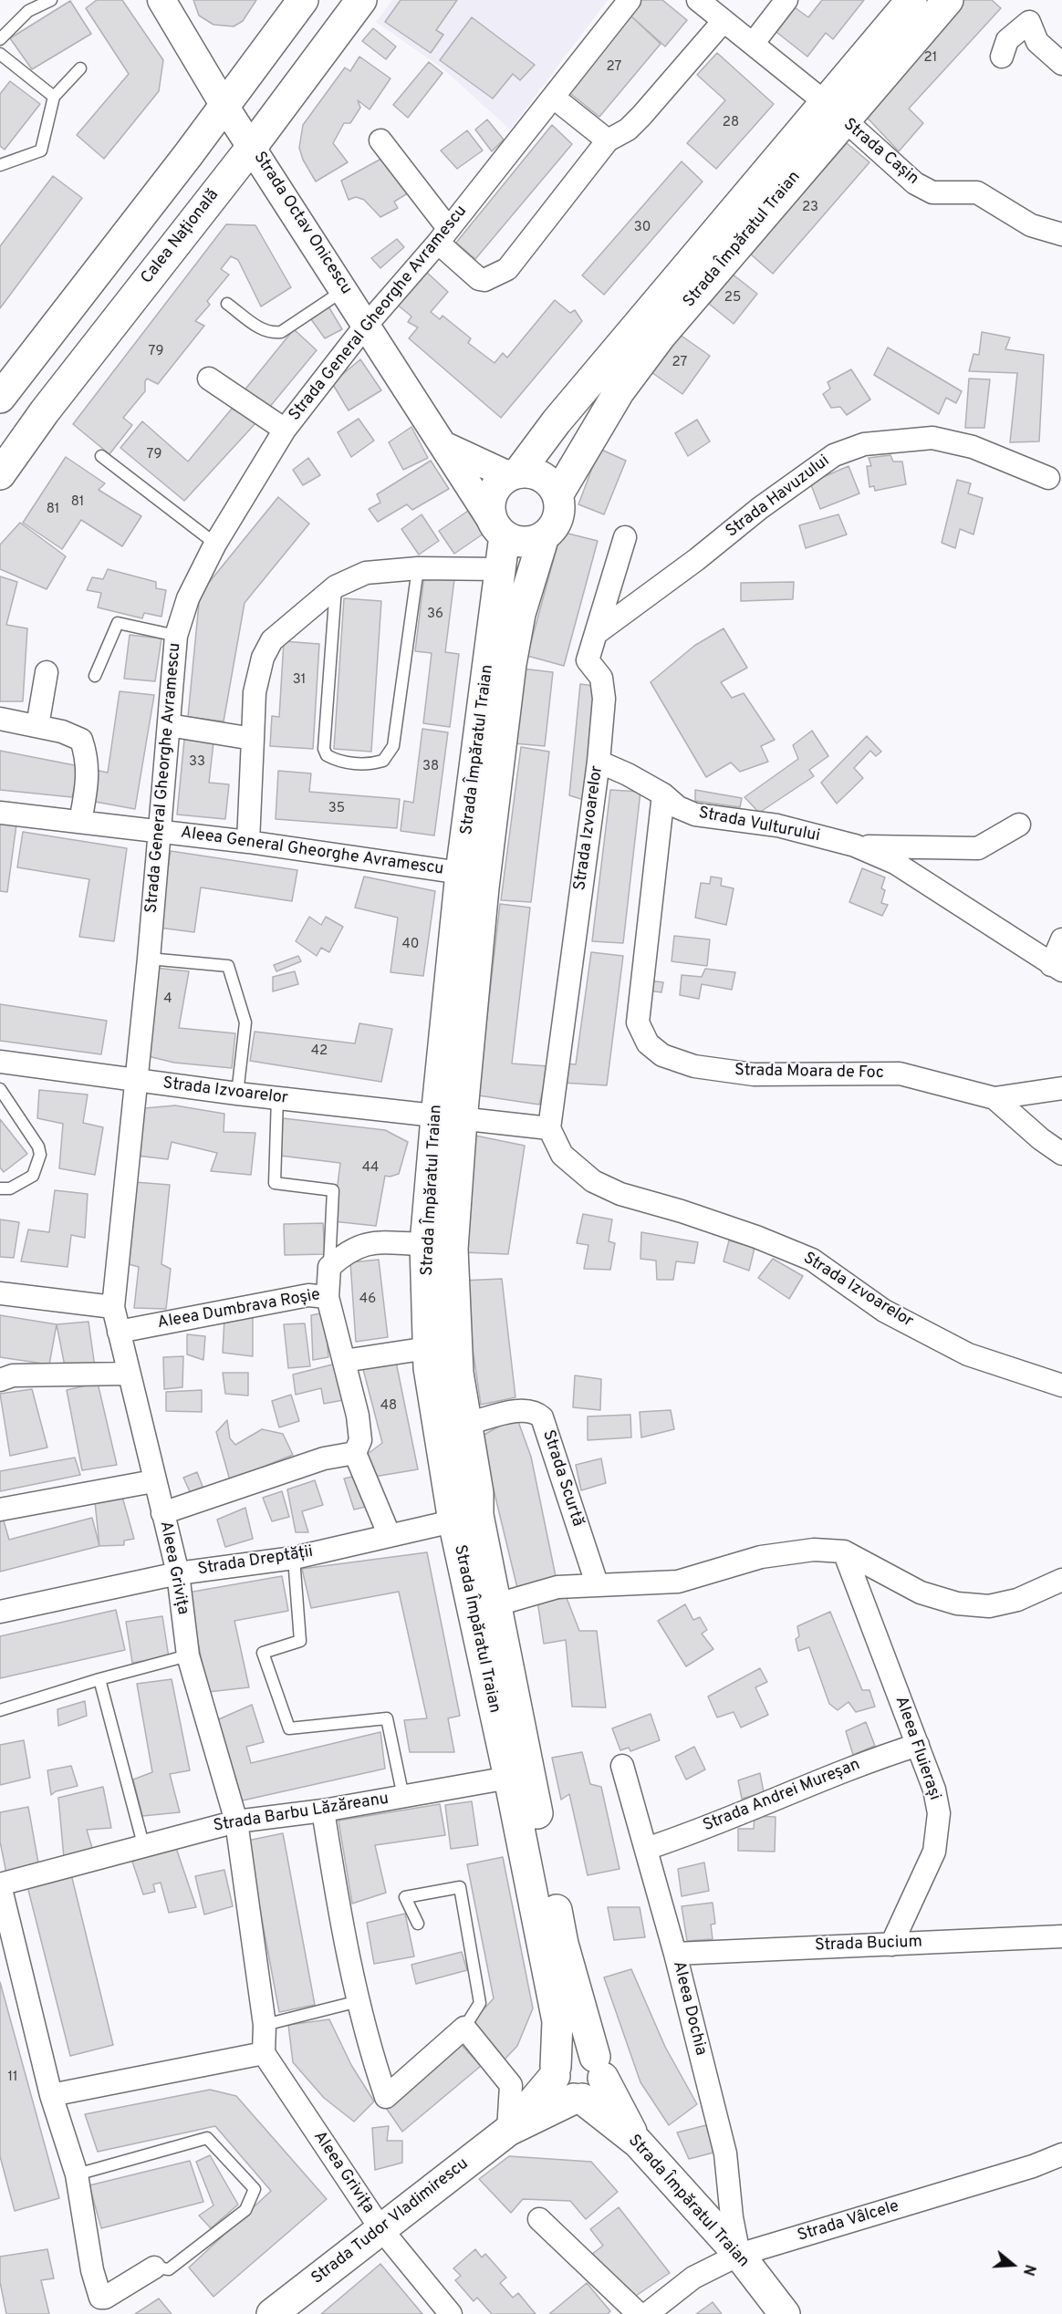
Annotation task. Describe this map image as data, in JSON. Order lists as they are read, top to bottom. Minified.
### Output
{"streets":{"main road":["Calea Națională","Strada Împăratul Traian","Strada Tudor Vladimirescu"],"street":["Strada Cașin","Strada Octav Onicescu","Strada General Gheorghe Avramescu","Strada Havuzului","Strada Vulturului","Strada Izvoarelor","Aleea General Gheorghe Avramescu","Strada Moara de Foc","Aleea Dumbrava Roșie","Strada Scurtă","Strada Dreptății","Aleea Grivița","Aleea Fluierași","Strada Andrei Mureșan","Strada Barbu Lăzăreanu","Strada Bucium","Aleea Dochia","Strada Vâlcele"]},"crossings":[["Strada Cașin","Strada Împăratul Traian"],["Strada Octav Onicescu","Calea Națională"],["Strada Octav Onicescu","Strada Împăratul Traian"],["Strada Octav Onicescu","Strada General Gheorghe Avramescu"],["Strada Împăratul Traian","Strada Izvoarelor"],["Strada Împăratul Traian","Aleea General Gheorghe Avramescu"],["Strada Împăratul Traian","Aleea Dumbrava Roșie"],["Strada Împăratul Traian","Strada Scurtă"],["Strada Împăratul Traian","Strada Dreptății"],["Strada Împăratul Traian","Strada Barbu Lăzăreanu"],["Strada Împăratul Traian","Aleea Dochia"],["Strada Împăratul Traian","Strada Tudor Vladimirescu"],["Strada Împăratul Traian","Strada Vâlcele"],["Strada General Gheorghe Avramescu","Strada Izvoarelor"],["Strada General Gheorghe Avramescu","Aleea General Gheorghe Avramescu"],["Strada General Gheorghe Avramescu","Aleea Grivița"],["Strada Havuzului","Strada Izvoarelor"],["Strada Vulturului","Strada Izvoarelor"],["Strada Vulturului","Strada Moara de Foc"],["Strada Izvoarelor","Aleea Grivița"],["Aleea Dumbrava Roșie","Aleea Grivița"],["Strada Dreptății","Aleea Grivița"],["Aleea Grivița","Strada Barbu Lăzăreanu"],["Aleea Grivița","Strada Tudor Vladimirescu"],["Aleea Fluierași","Strada Andrei Mureșan"],["Aleea Fluierași","Strada Bucium"],["Strada Andrei Mureșan","Aleea Dochia"],["Strada Bucium","Aleea Dochia"],["Aleea Dochia","Strada Vâlcele"]],"house_numbers":["21","27","28","23","30","25","79","27","79","81","81","36","31","33","38","35","40","4","42","44","46","48","11"],"north":"right"}
